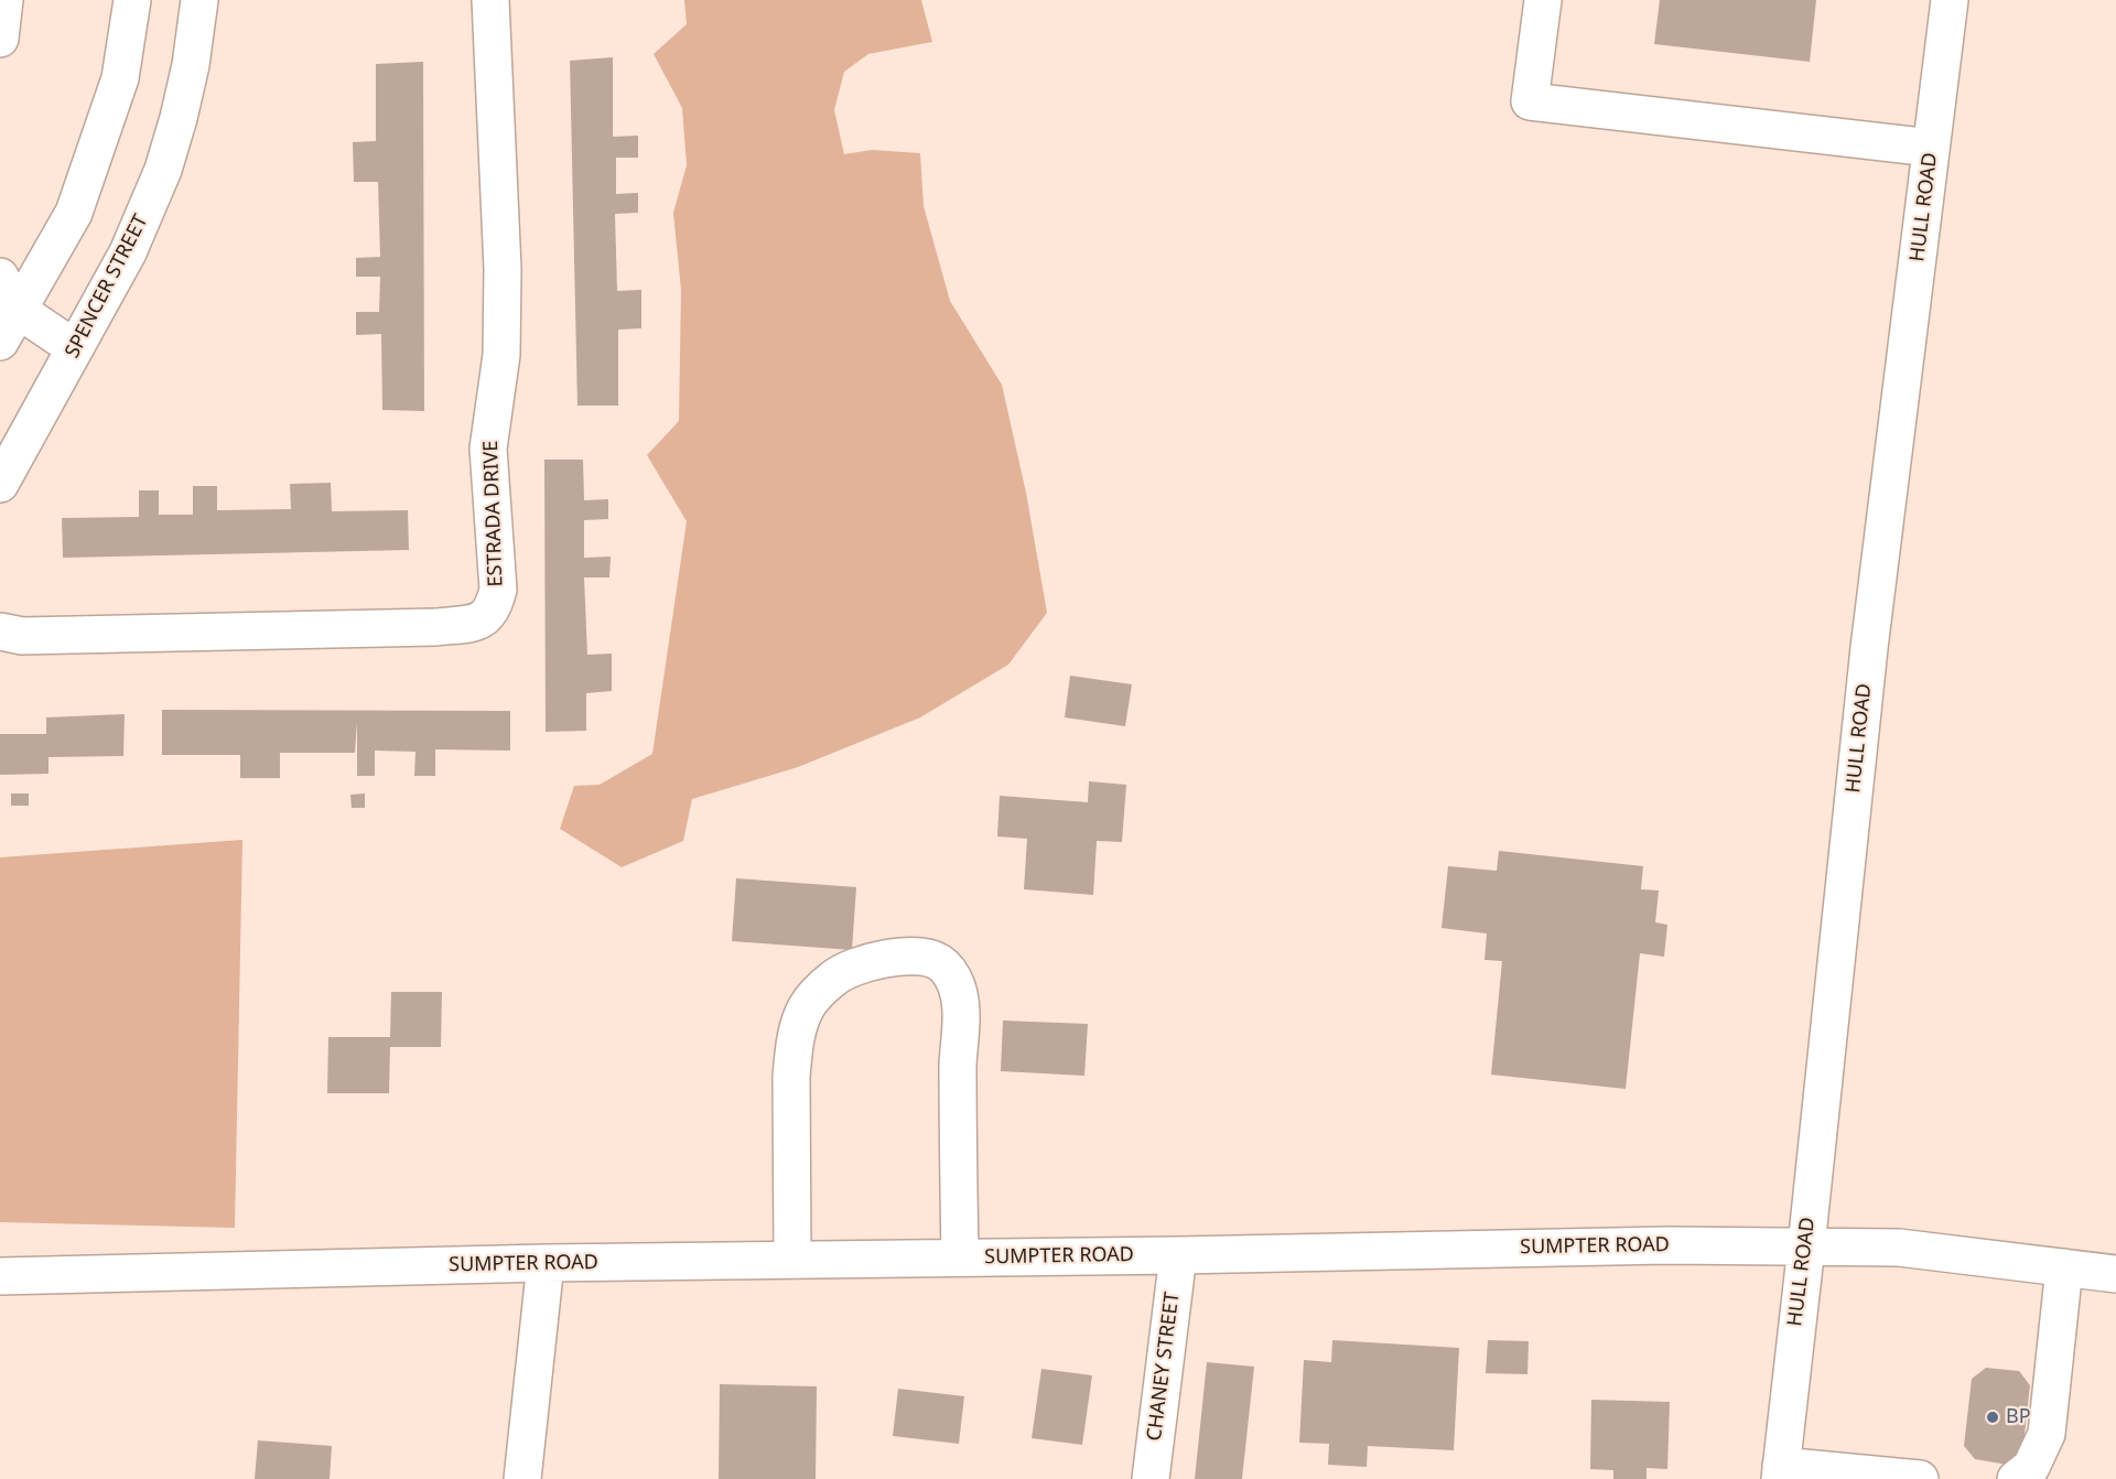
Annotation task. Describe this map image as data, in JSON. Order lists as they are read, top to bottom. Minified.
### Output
{"streets":{"street":["HULL ROAD","SPENCER STREET","ESTRADA DRIVE","SUMPTER ROAD","CHANEY STREET"]},"crossings":[["HULL ROAD","SUMPTER ROAD"],["SUMPTER ROAD","CHANEY STREET"]],"places":["BP"]}
